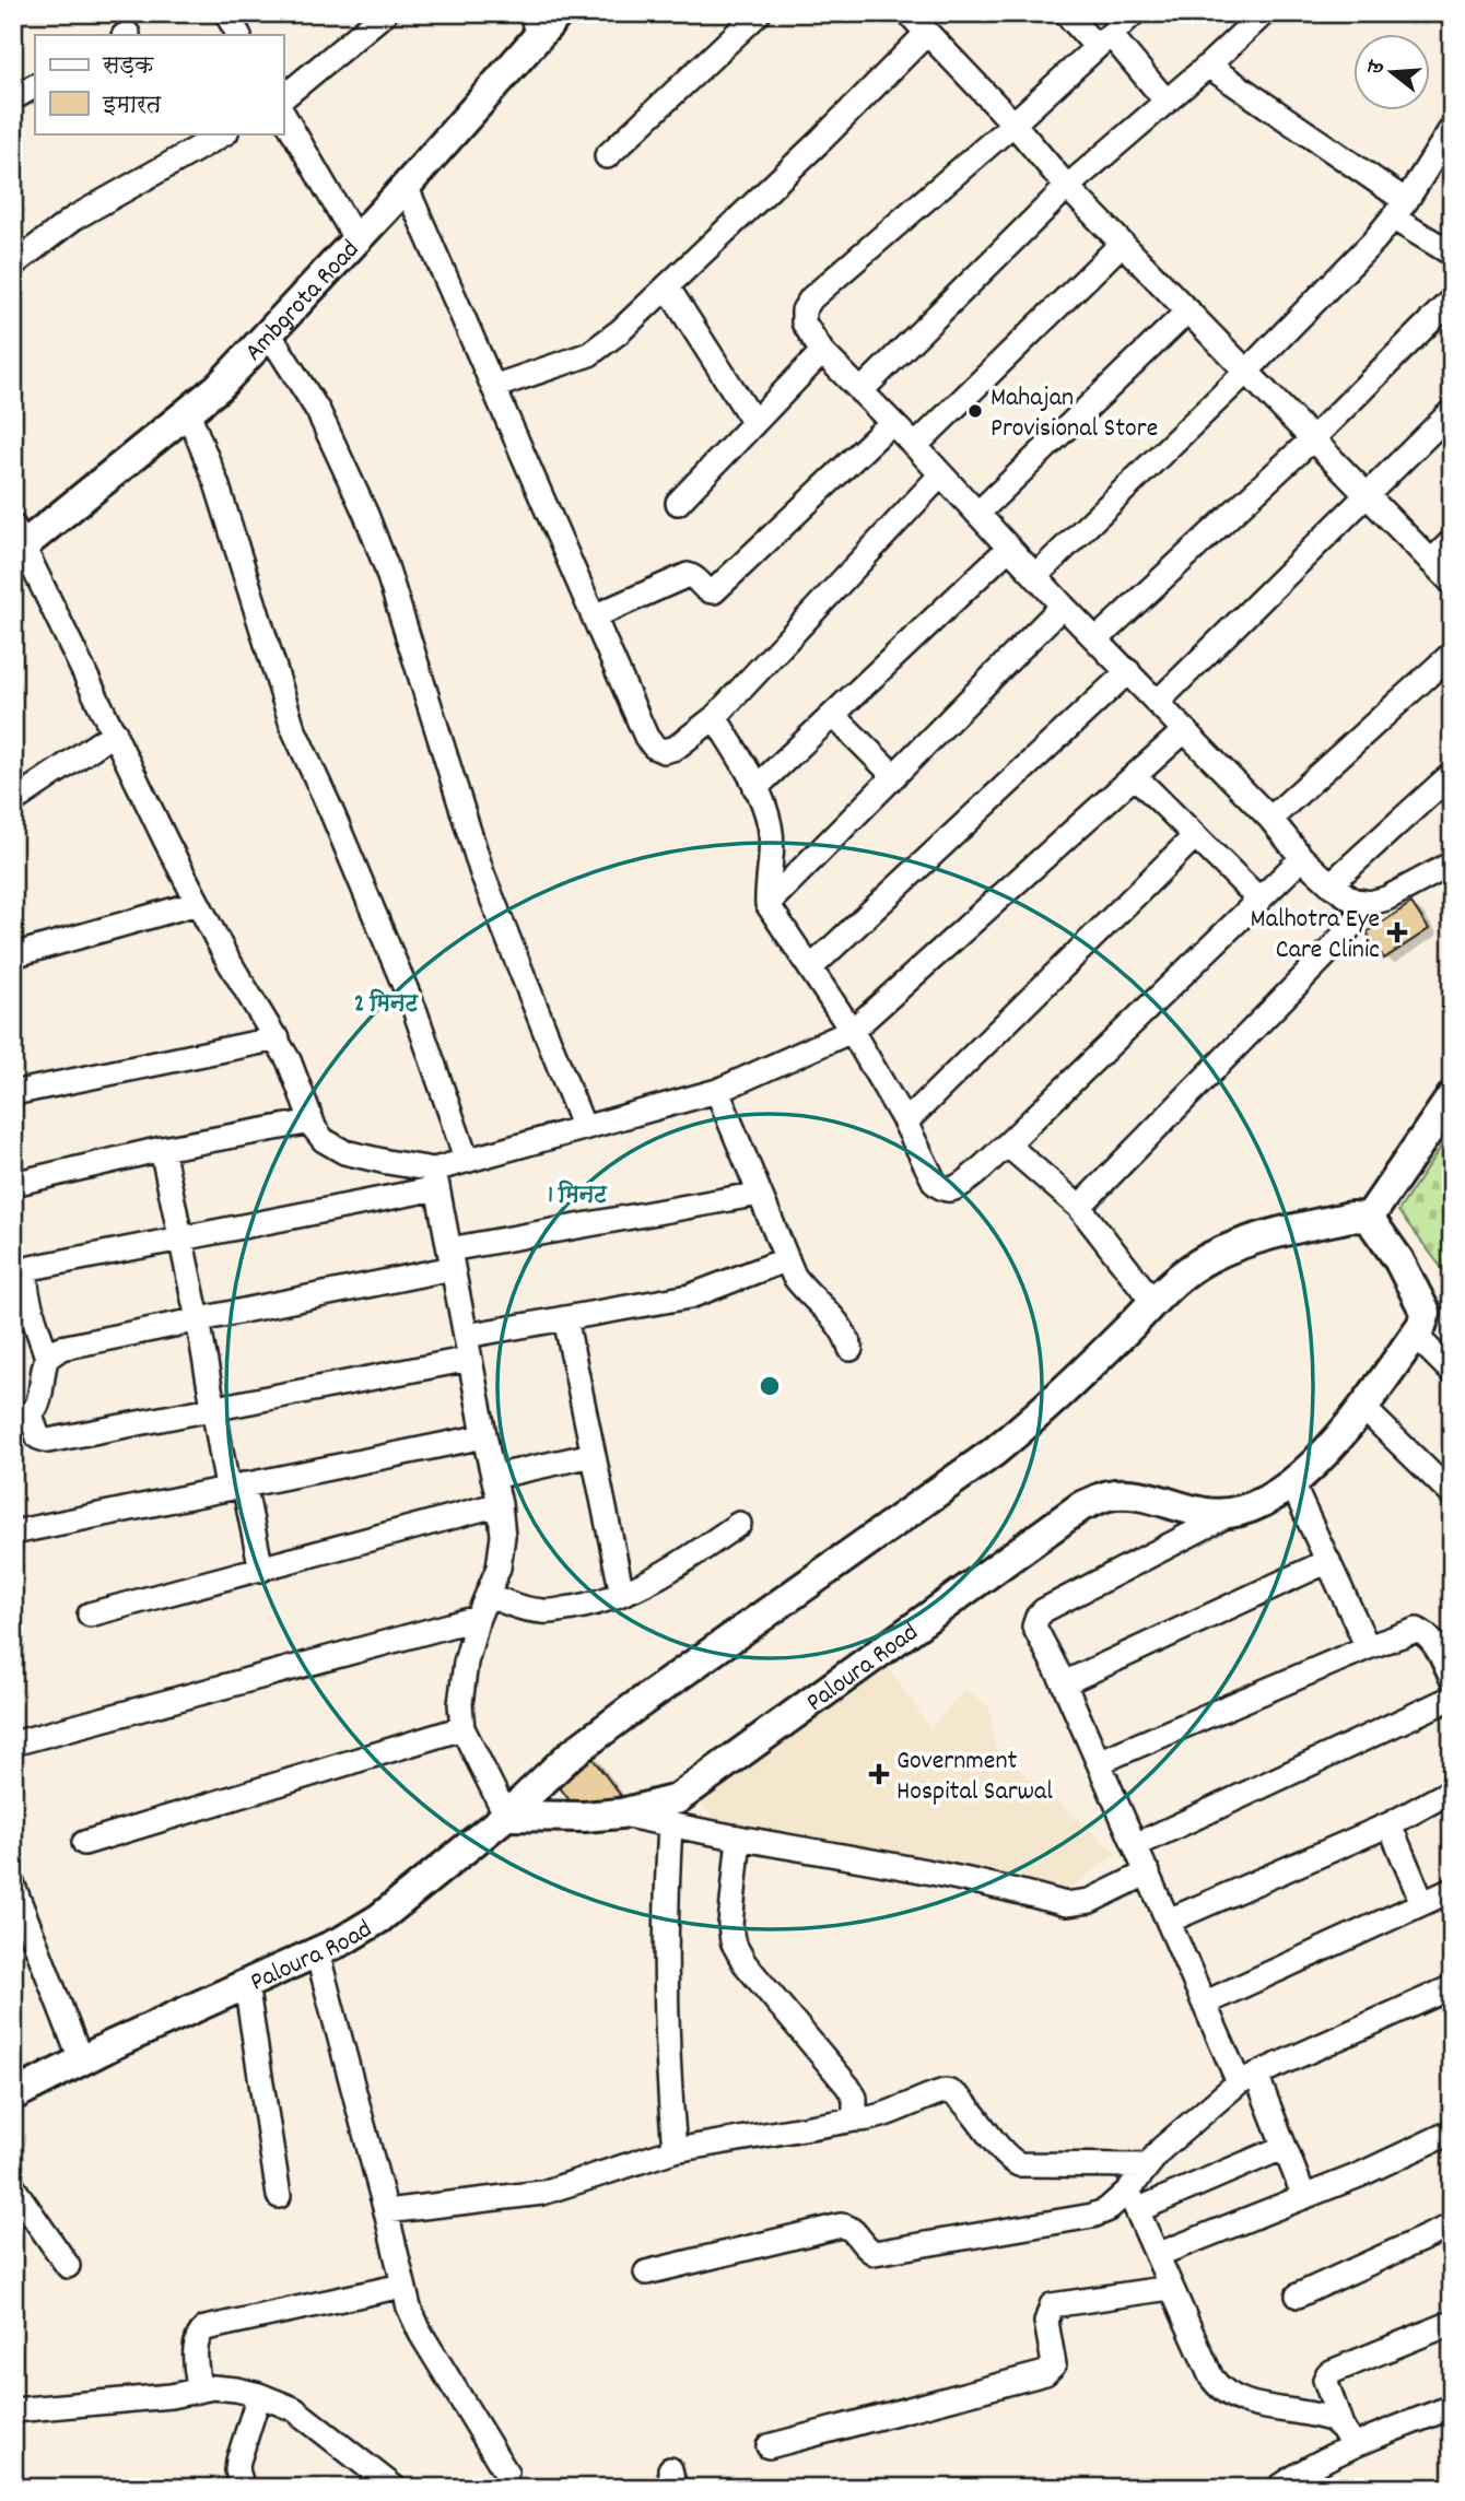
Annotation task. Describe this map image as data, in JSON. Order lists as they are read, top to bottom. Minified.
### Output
{"streets":{"main road":["Ambgrota Road","Paloura Road"]},"places":{"other":["Mahajan Provisional Store"],"health":["Malhotra Eye Care Clinic","Government Hospital Sarwal"]},"legend":["सड़क","इमारत"],"north":"left","rings":["2 मिनट","1 मिनट"]}
